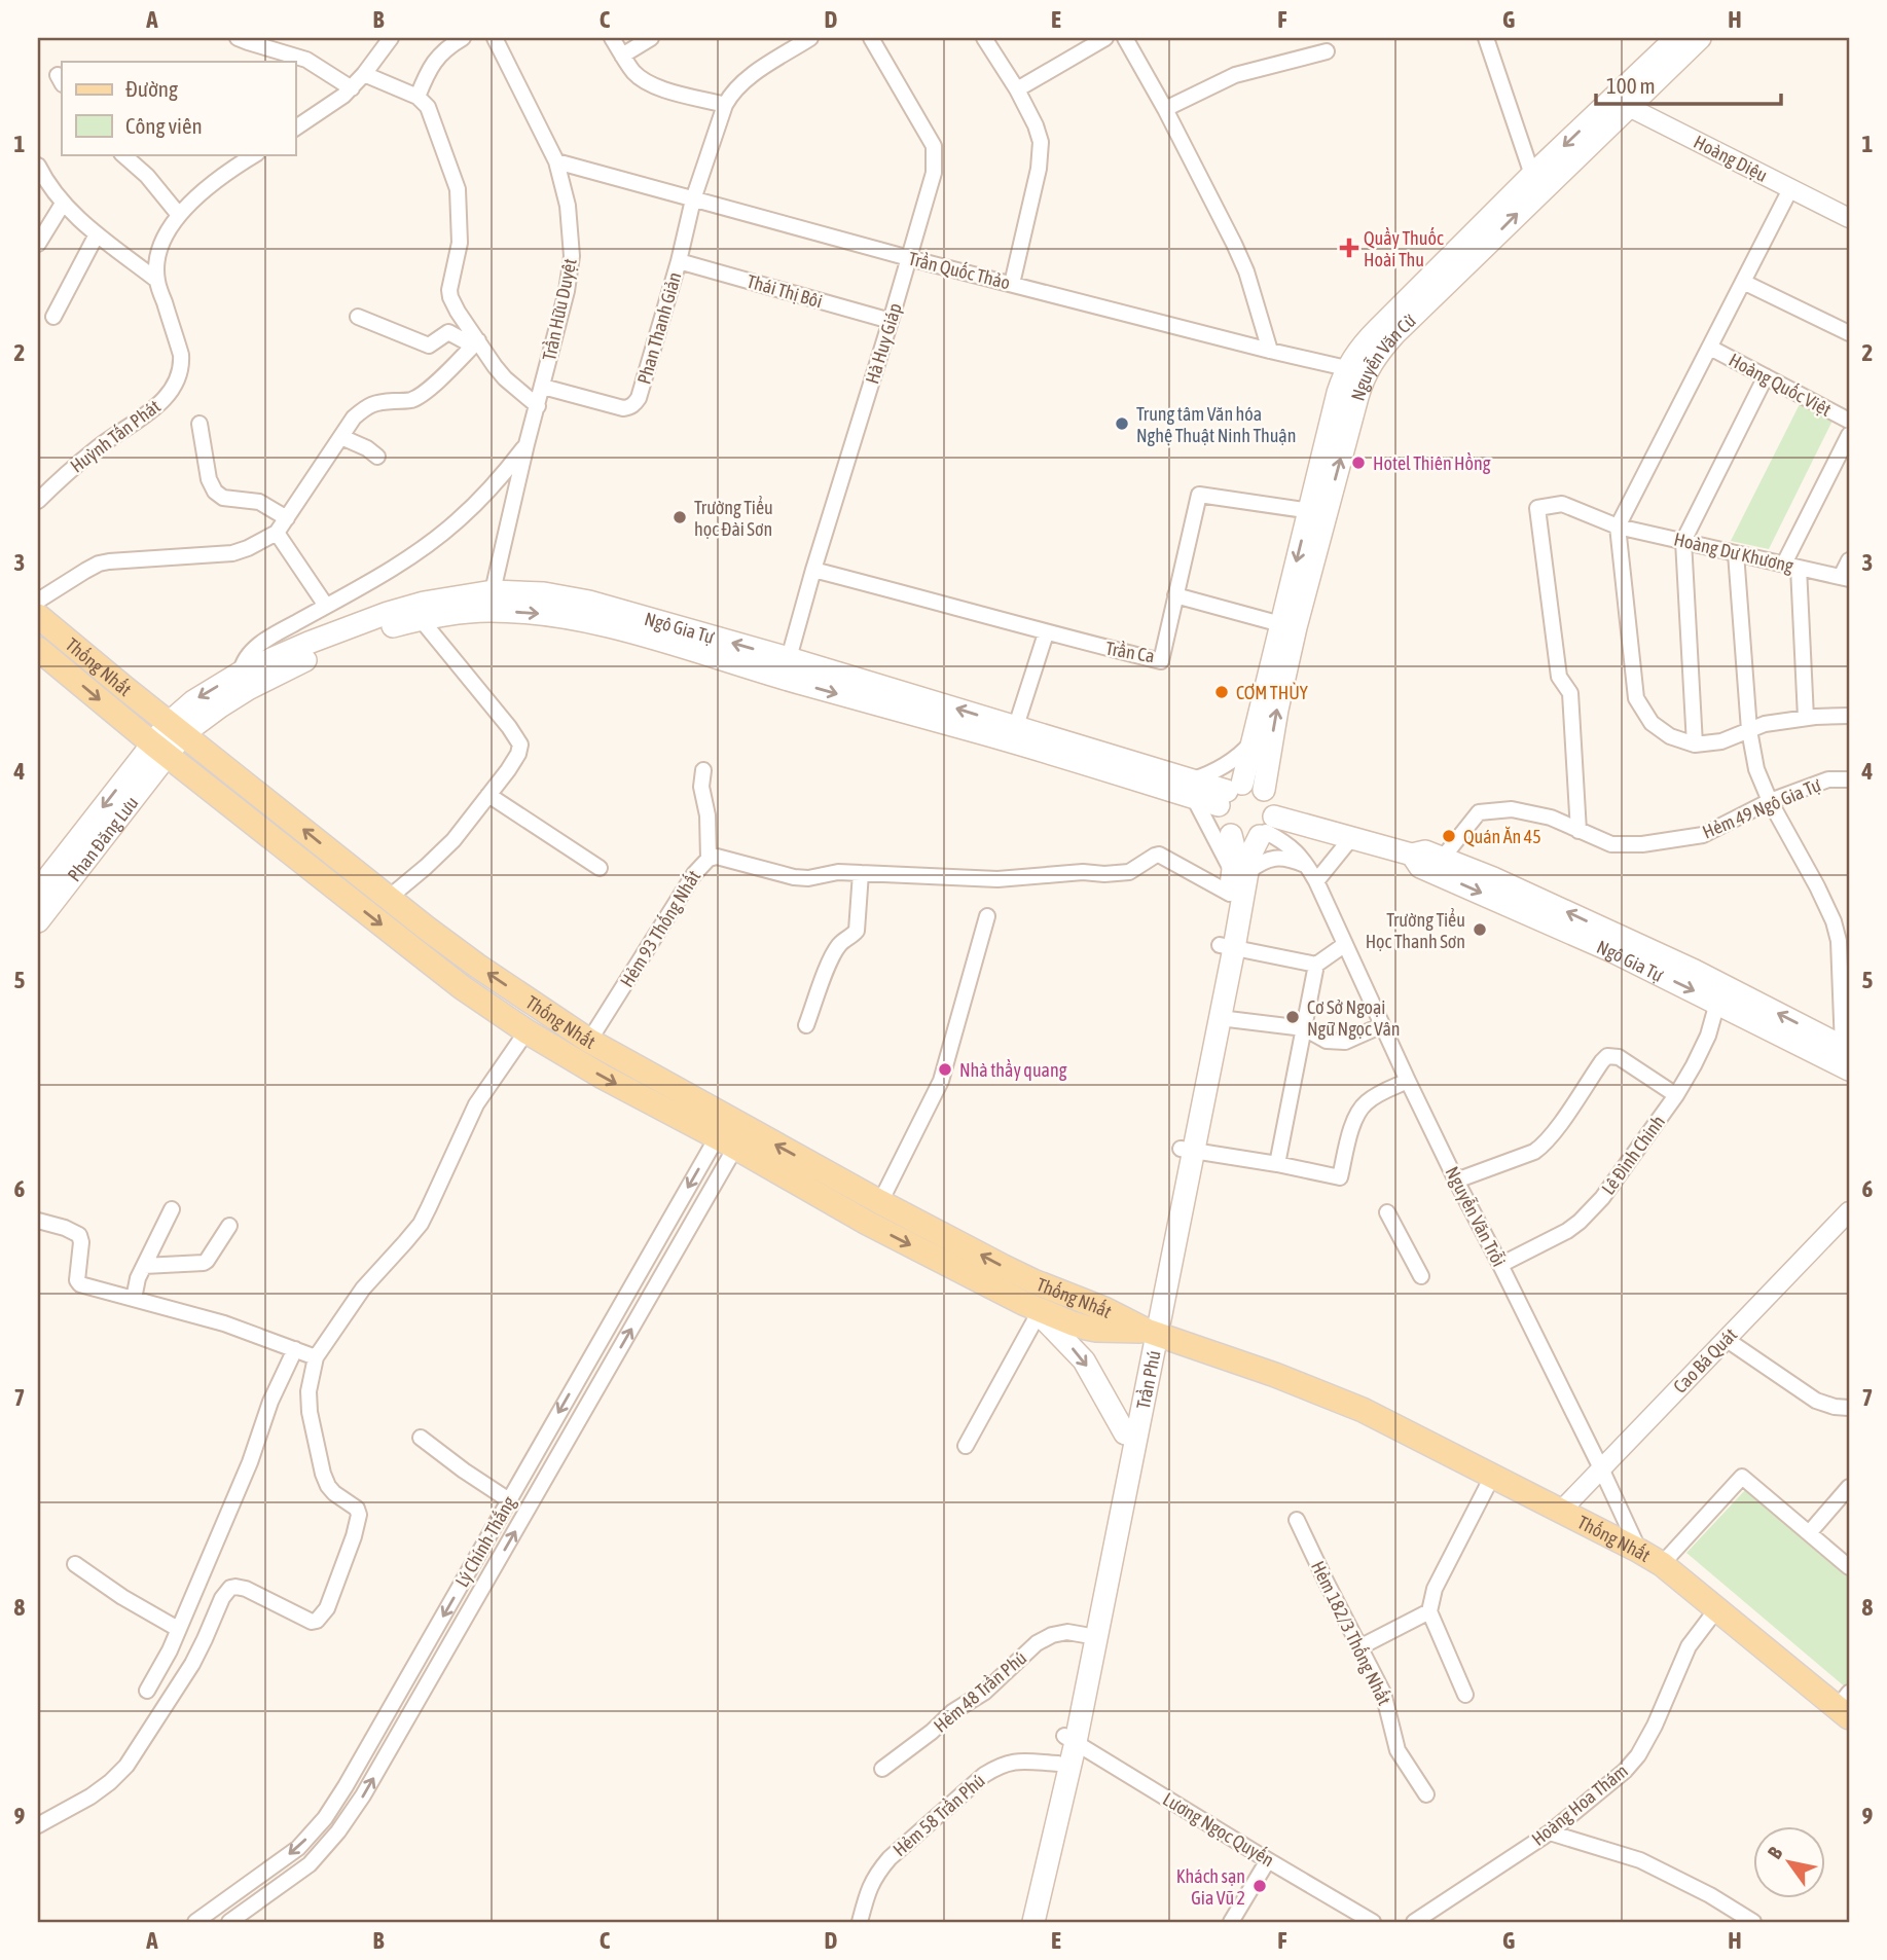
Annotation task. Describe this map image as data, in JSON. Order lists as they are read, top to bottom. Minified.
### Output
{"streets":{"main road":["Nguyễn Văn Cừ","Ngô Gia Tự","Thống Nhất","Phan Đăng Lưu","Trần Phú"],"street":["Hoàng Diệu","Trần Quốc Thảo","Thái Thị Bôi","Trần Hữu Duyệt","Phan Thanh Giản","Hà Huy Giáp","Hoàng Quốc Việt","Huỳnh Tấn Phát","Hoàng Dư Khương","Trần Ca","Hẻm 49 Ngô Gia Tự","Hẻm 93 Thống Nhất","Lê Đình Chinh","Nguyễn Văn Trỗi","Cao Bá Quát","Lý Chính Thắng","Hẻm 182/3 Thống Nhất","Hẻm 48 Trần Phú","Hoàng Hoa Thám","Hẻm 58 Trần Phú","Lương Ngọc Quyến"]},"crossings":[["Hoàng Diệu","Nguyễn Văn Cừ"],["Trần Quốc Thảo","Trần Hữu Duyệt"],["Trần Quốc Thảo","Phan Thanh Giản"],["Trần Quốc Thảo","Hà Huy Giáp"],["Trần Quốc Thảo","Nguyễn Văn Cừ"],["Thái Thị Bôi","Phan Thanh Giản"],["Thái Thị Bôi","Hà Huy Giáp"],["Trần Hữu Duyệt","Phan Thanh Giản"],["Trần Hữu Duyệt","Ngô Gia Tự"],["Hà Huy Giáp","Ngô Gia Tự"],["Hà Huy Giáp","Trần Ca"],["Nguyễn Văn Cừ","Ngô Gia Tự"],["Nguyễn Văn Cừ","Trần Ca"],["Nguyễn Văn Cừ","Nguyễn Văn Trỗi"],["Nguyễn Văn Cừ","Trần Phú"],["Hoàng Dư Khương","Hẻm 49 Ngô Gia Tự"],["Ngô Gia Tự","Thống Nhất"],["Ngô Gia Tự","Hẻm 49 Ngô Gia Tự"],["Ngô Gia Tự","Phan Đăng Lưu"],["Ngô Gia Tự","Lê Đình Chinh"],["Ngô Gia Tự","Nguyễn Văn Trỗi"],["Ngô Gia Tự","Trần Phú"],["Thống Nhất","Phan Đăng Lưu"],["Thống Nhất","Hẻm 93 Thống Nhất"],["Thống Nhất","Nguyễn Văn Trỗi"],["Thống Nhất","Cao Bá Quát"],["Thống Nhất","Trần Phú"],["Thống Nhất","Lý Chính Thắng"],["Thống Nhất","Hoàng Hoa Thám"],["Hẻm 93 Thống Nhất","Trần Phú"],["Lê Đình Chinh","Nguyễn Văn Trỗi"],["Nguyễn Văn Trỗi","Cao Bá Quát"],["Nguyễn Văn Trỗi","Trần Phú"],["Trần Phú","Hẻm 48 Trần Phú"],["Trần Phú","Hẻm 58 Trần Phú"],["Trần Phú","Lương Ngọc Quyến"]],"places":{"health":["Quầy Thuốc Hoài Thu"],"other":["Trung tâm Văn hóa Nghệ Thuật Ninh Thuận","Hotel Thiên Hồng","Trường Tiểu học Đài Sơn","CƠM THÙY","Quán Ăn 45","Trường Tiểu Học Thanh Sơn","Cơ Sở Ngoại Ngữ Ngọc Vân","Nhà thầy quang","Khách sạn Gia Vũ 2"]},"legend":["Đường","Công viên"],"scale_bar":"100 m","north":"top left","grid":{"columns":["A","B","C","D","E","F","G","H"],"rows":["1","2","3","4","5","6","7","8","9"]}}
